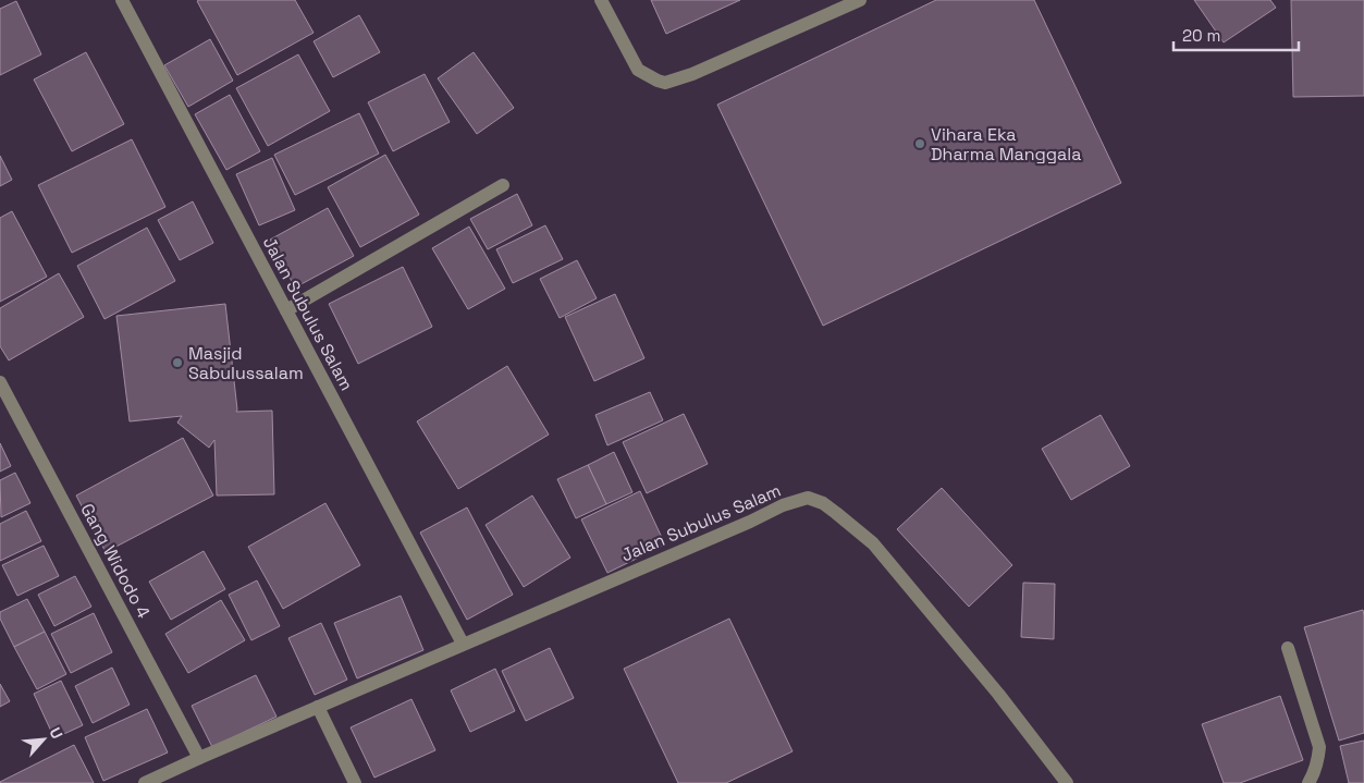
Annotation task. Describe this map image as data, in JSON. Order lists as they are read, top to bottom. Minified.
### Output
{"streets":{"street":["Jalan Subulus Salam","Gang Widodo 4"]},"crossings":[["Jalan Subulus Salam","Gang Widodo 4"]],"places":["Vihara Eka Dharma Manggala","Masjid Sabulussalam"],"scale_bar":"20 m","north":"top right"}
